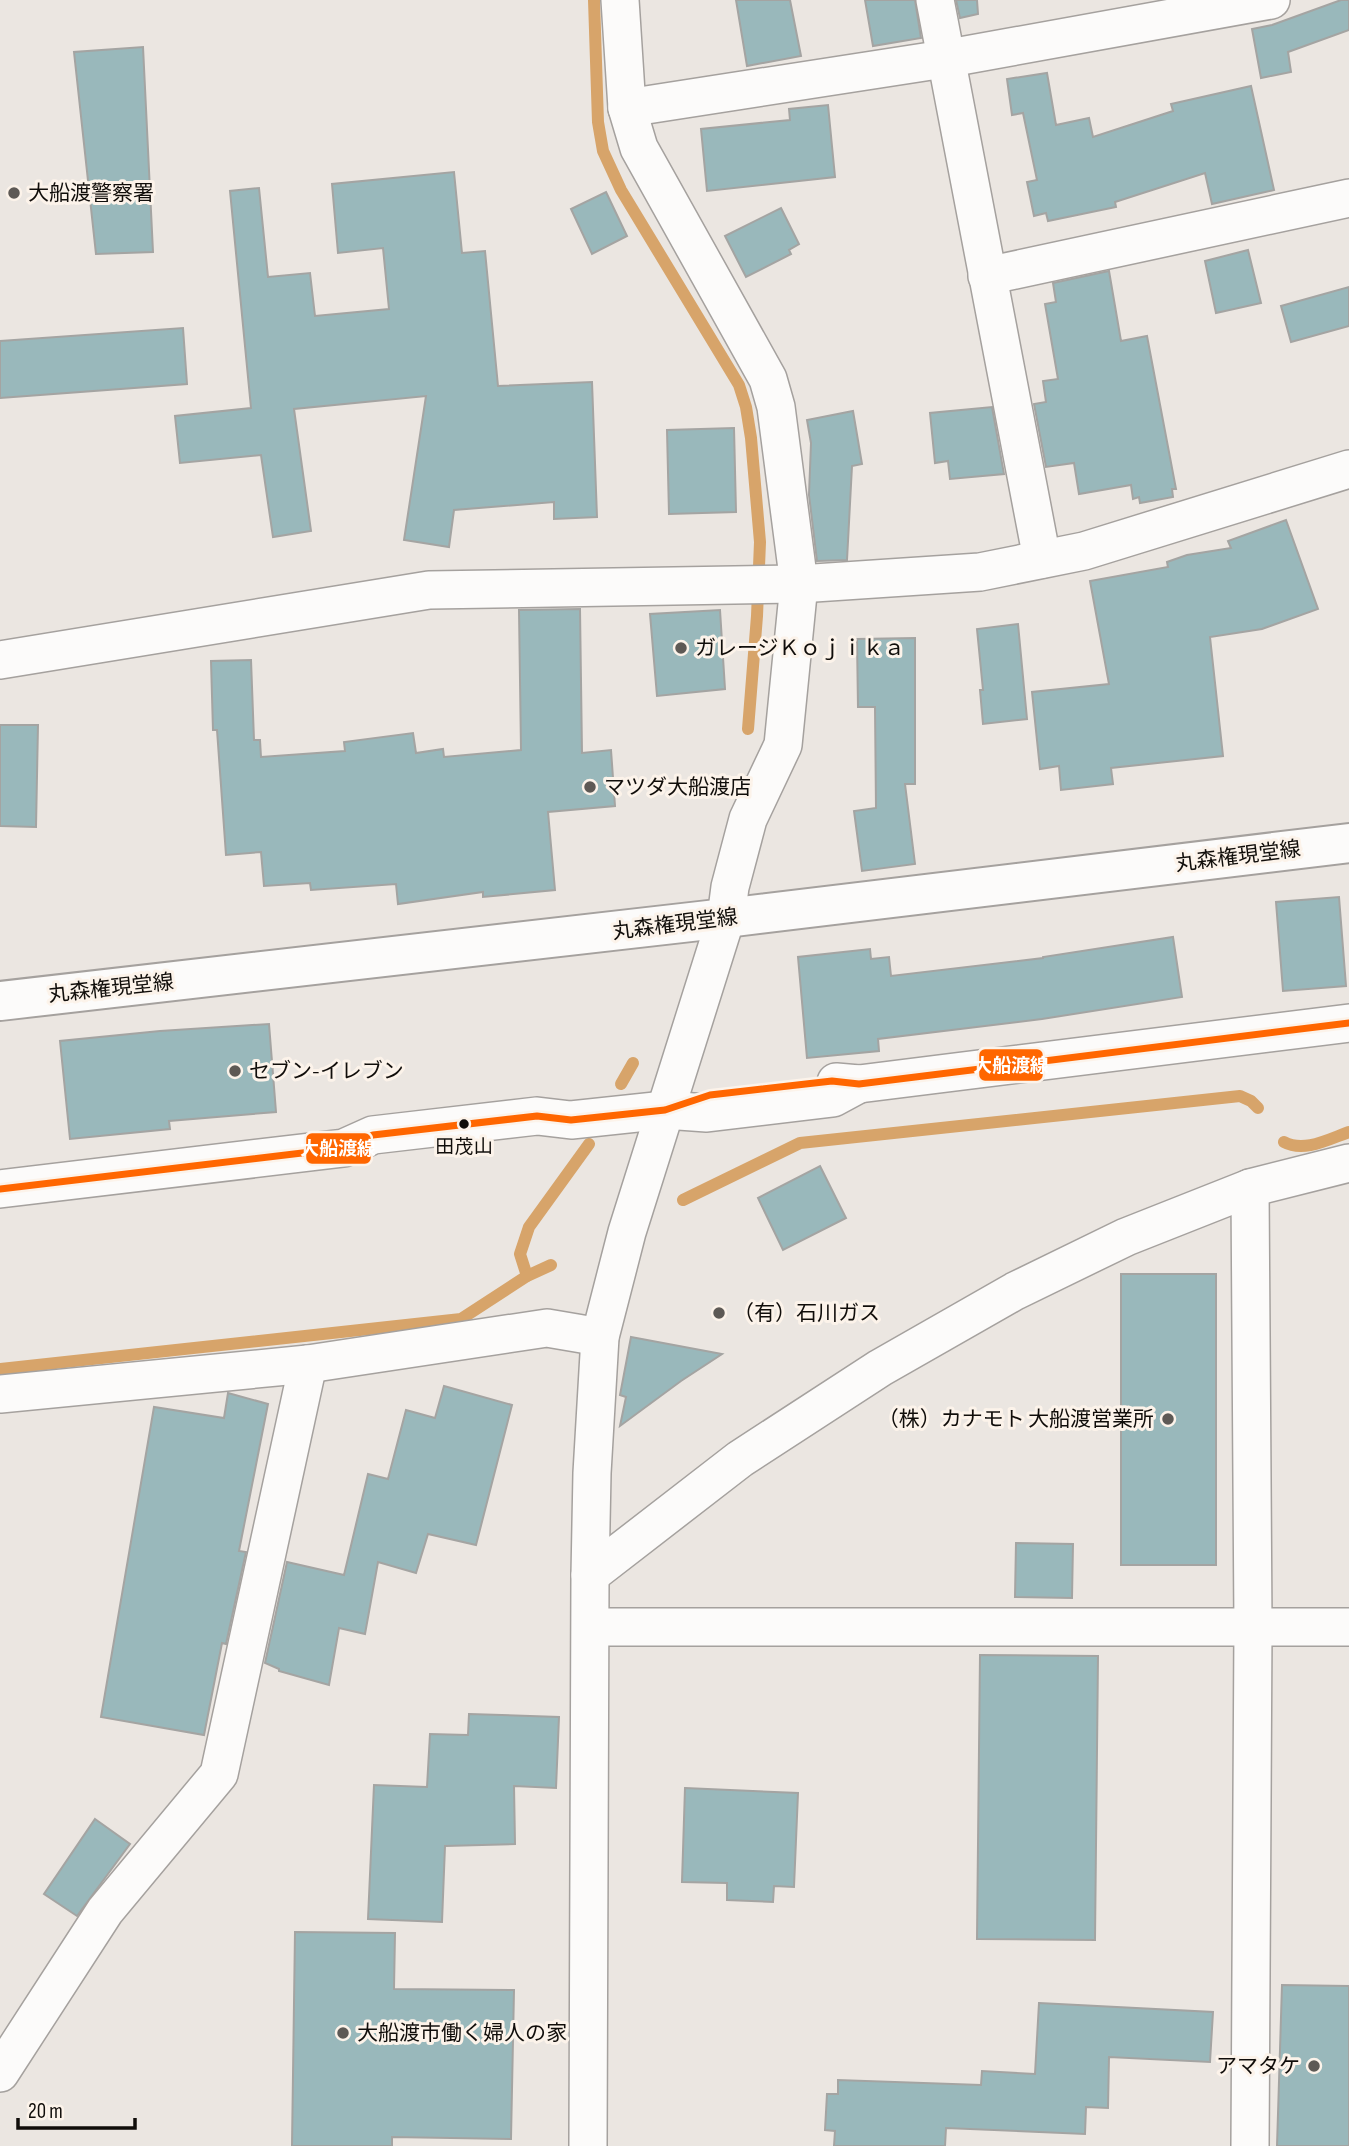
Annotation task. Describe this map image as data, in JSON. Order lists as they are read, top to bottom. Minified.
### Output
{"streets":{"main road":["丸森権現堂線"]},"places":["大船渡警察署","ガレージＫｏｊｉｋａ","マツダ大船渡店","セブン-イレブン","田茂山","（有）石川ガス","（株）カナモト 大船渡営業所","大船渡市働く婦人の家","アマタケ"],"lines":["transit line 大船渡線"],"scale_bar":"20 m"}
